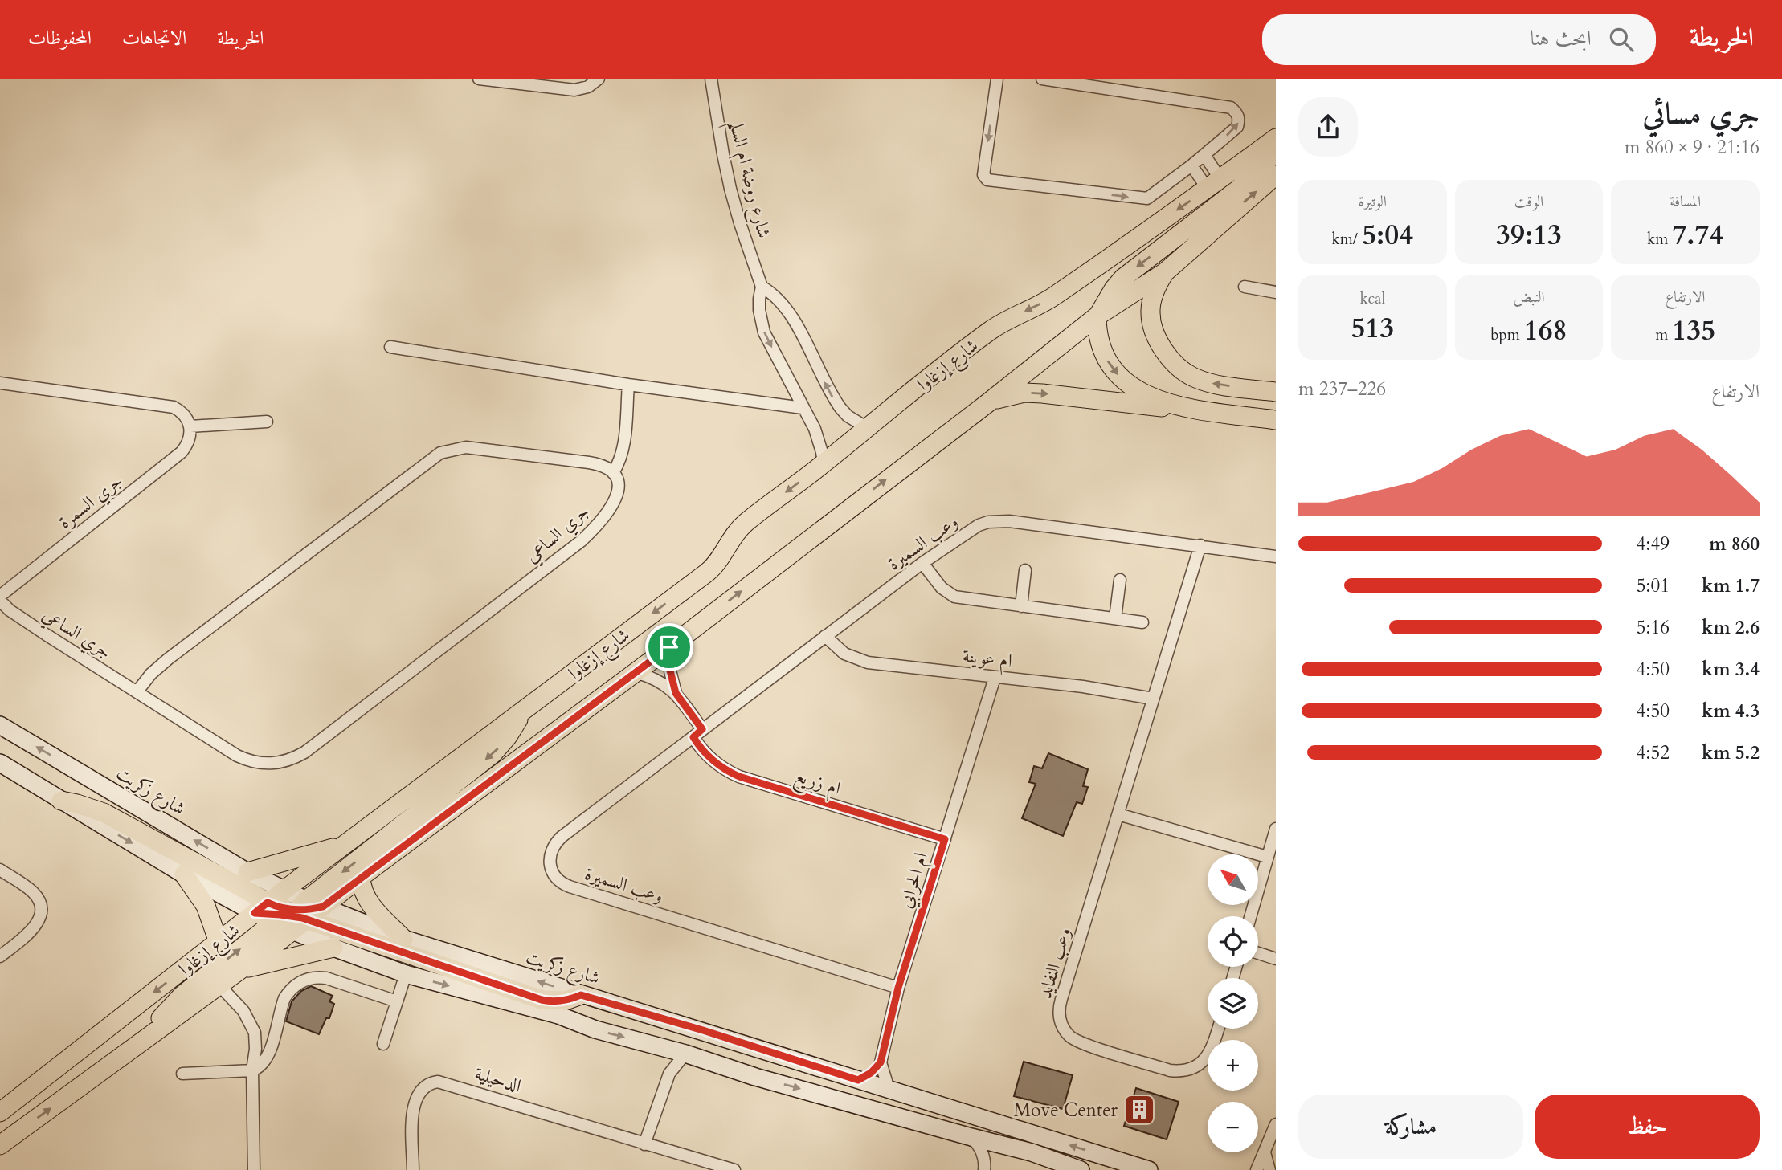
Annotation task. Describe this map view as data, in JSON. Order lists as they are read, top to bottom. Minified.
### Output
{"streets":{"main road":["شارع إزغاوا","شارع زكريت"],"street":["شارع روضة ام السلم","جري السمرة","جري الساعي","وعب السميرة","ام عوينة","ام زريع","ام الحرابي","وعب النفايد","الدحيلية"]},"crossings":[["شارع روضة ام السلم","شارع إزغاوا"],["شارع إزغاوا","شارع زكريت"],["وعب السميرة","ام عوينة"],["وعب السميرة","ام زريع"],["وعب السميرة","ام الحرابي"],["وعب السميرة","وعب النفايد"],["ام عوينة","ام الحرابي"],["ام عوينة","وعب النفايد"],["ام زريع","ام الحرابي"]],"places":{"building":["Move Center"]},"north":"top left","page":{"header":"الخريطة","search":"ابحث هنا","nav":["الخريطة","الاتجاهات","المحفوظات"],"heading":["جري مسائي","21:16 · 9 × 860 m"],"stats":[["المسافة","7.74 km"],["الوقت","39:13"],["الوتيرة","5:04 /km"],["الارتفاع","135 m"],["النبض","168 bpm"],["kcal","513"]],"chart":["الارتفاع","226–237 m"],"list":[{"name":"860 m","note":"4:49"},{"name":"1.7 km","note":"5:01"},{"name":"2.6 km","note":"5:16"},{"name":"3.4 km","note":"4:50"},{"name":"4.3 km","note":"4:50"},{"name":"5.2 km","note":"4:52"}],"map_buttons":["+","−"],"buttons":["حفظ","مشاركة"]}}
